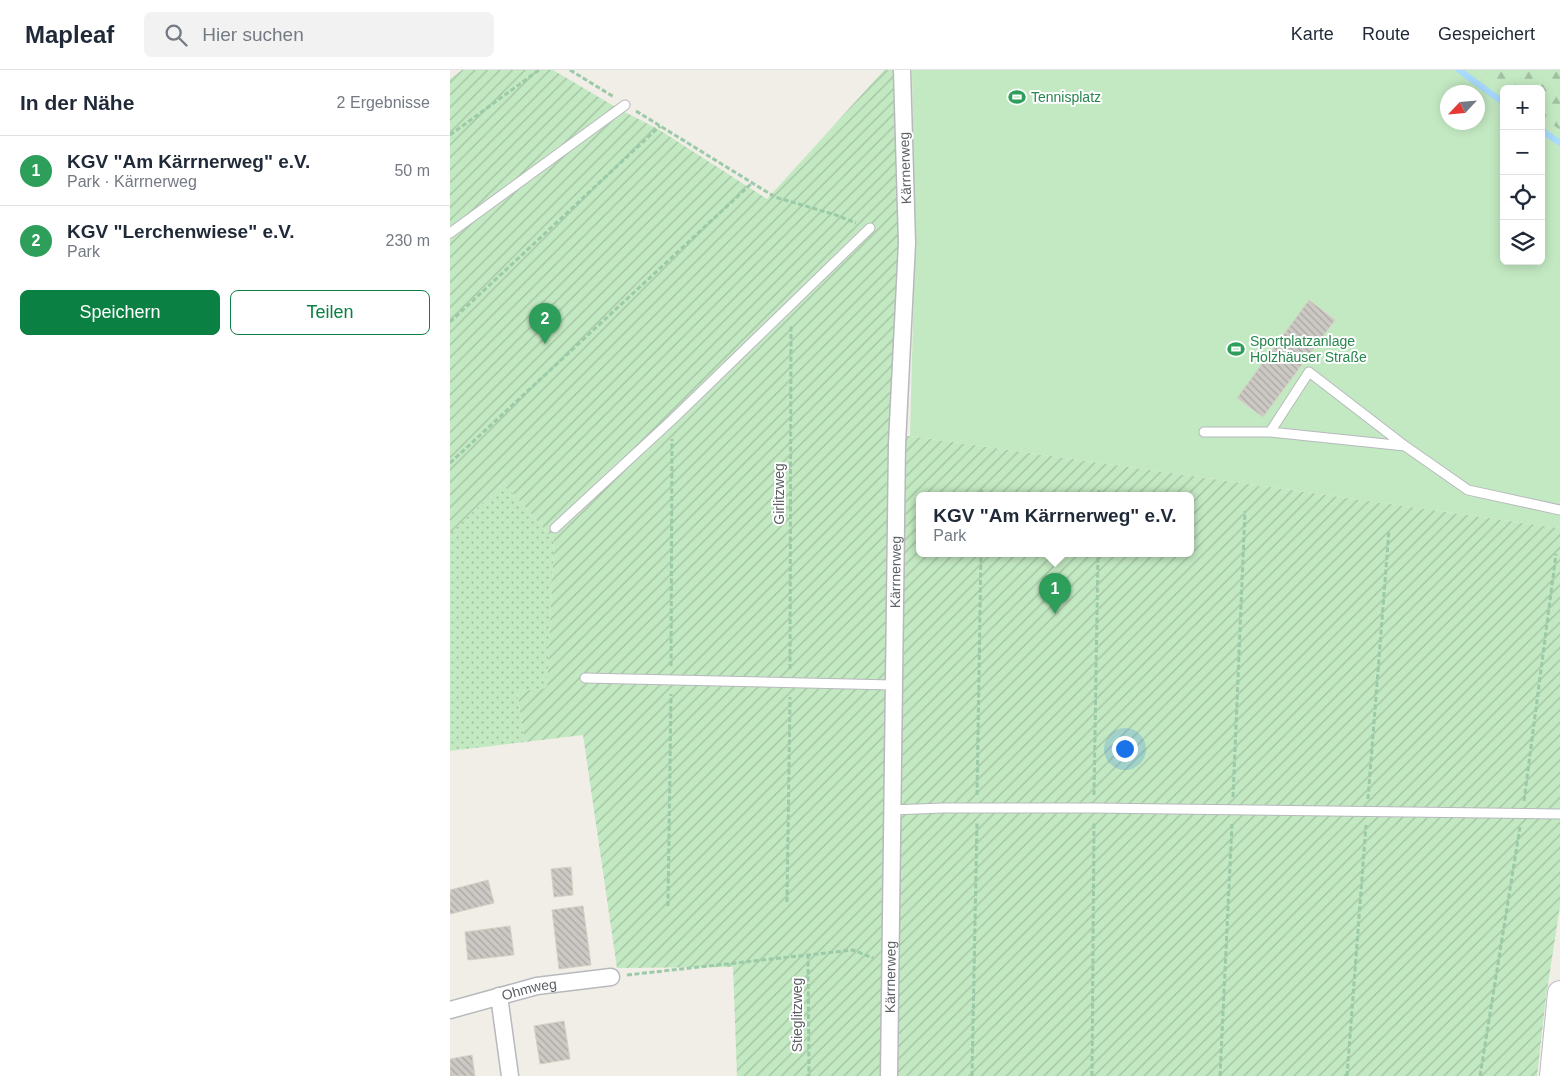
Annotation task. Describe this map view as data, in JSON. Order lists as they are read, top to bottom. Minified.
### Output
{"streets":{"street":["Kärrnerweg","Ohmweg"],"path":["Girlitzweg","Stieglitzweg"]},"places":{"sports":["Tennisplatz","Sportplatzanlage Holzhäuser Straße"]},"north":"bottom left","page":{"header":"Mapleaf","search":"Hier suchen","nav":["Karte","Route","Gespeichert"],"heading":["In der Nähe","2 Ergebnisse"],"map_buttons":["+","−"],"list":[{"mark":"1","name":"KGV \"Am Kärrnerweg\" e.V.","note":"Park · Kärrnerweg","value":"50 m"},{"mark":"2","name":"KGV \"Lerchenwiese\" e.V.","note":"Park","value":"230 m"}],"buttons":["Speichern","Teilen"],"pins":["2","1"],"popup":["KGV \"Am Kärrnerweg\" e.V.","Park"]}}
